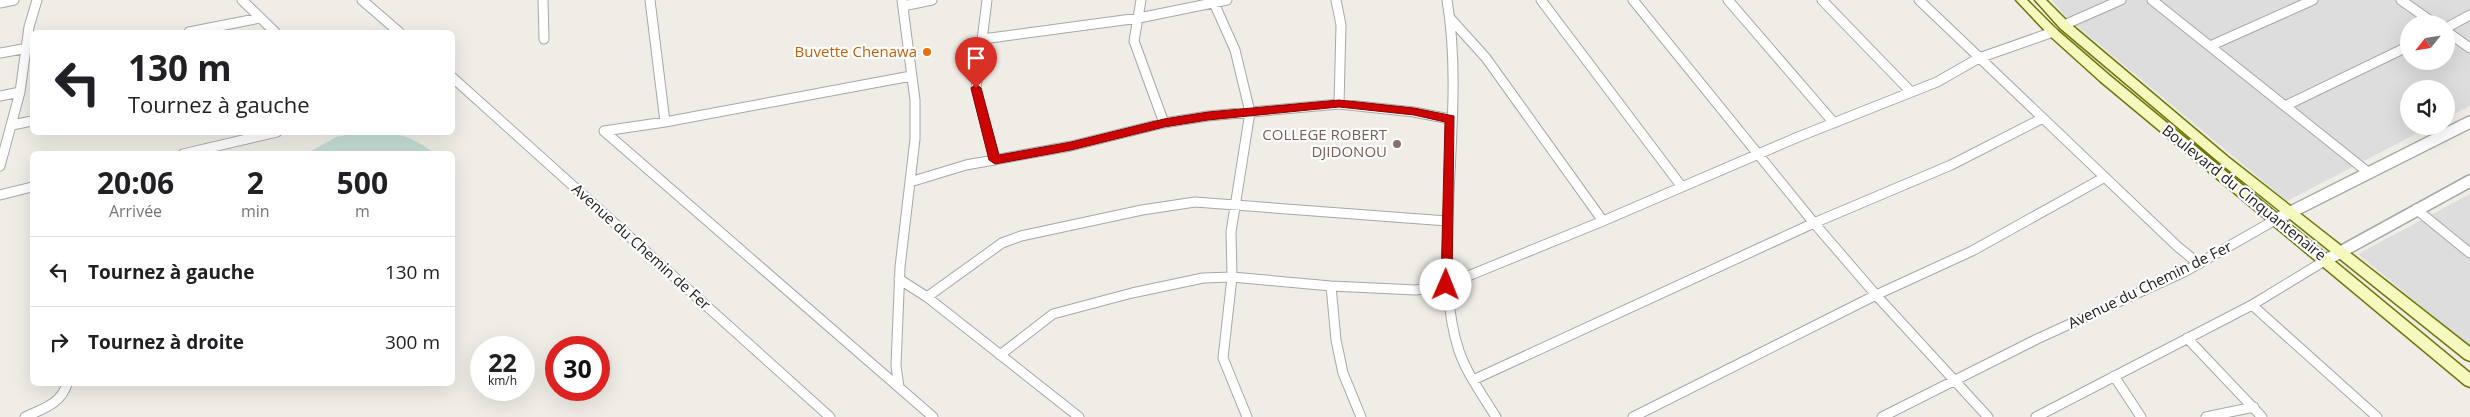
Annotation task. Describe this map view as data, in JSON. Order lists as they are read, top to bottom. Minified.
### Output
{"streets":{"main road":["Boulevard du Cinquantenaire"],"street":["Avenue du Chemin de Fer"]},"crossings":[["Boulevard du Cinquantenaire","Avenue du Chemin de Fer"]],"places":["Buvette Chenawa","COLLEGE ROBERT DJIDONOU"],"north":"bottom left","page":{"turn":["130 m","Tournez à gauche"],"eta":["20:06","Arrivée","2","min","500","m"],"list":[{"name":"Tournez à gauche","value":"130 m"},{"name":"Tournez à droite","value":"300 m"}],"speed":"22 km/h","limit":"30"}}
